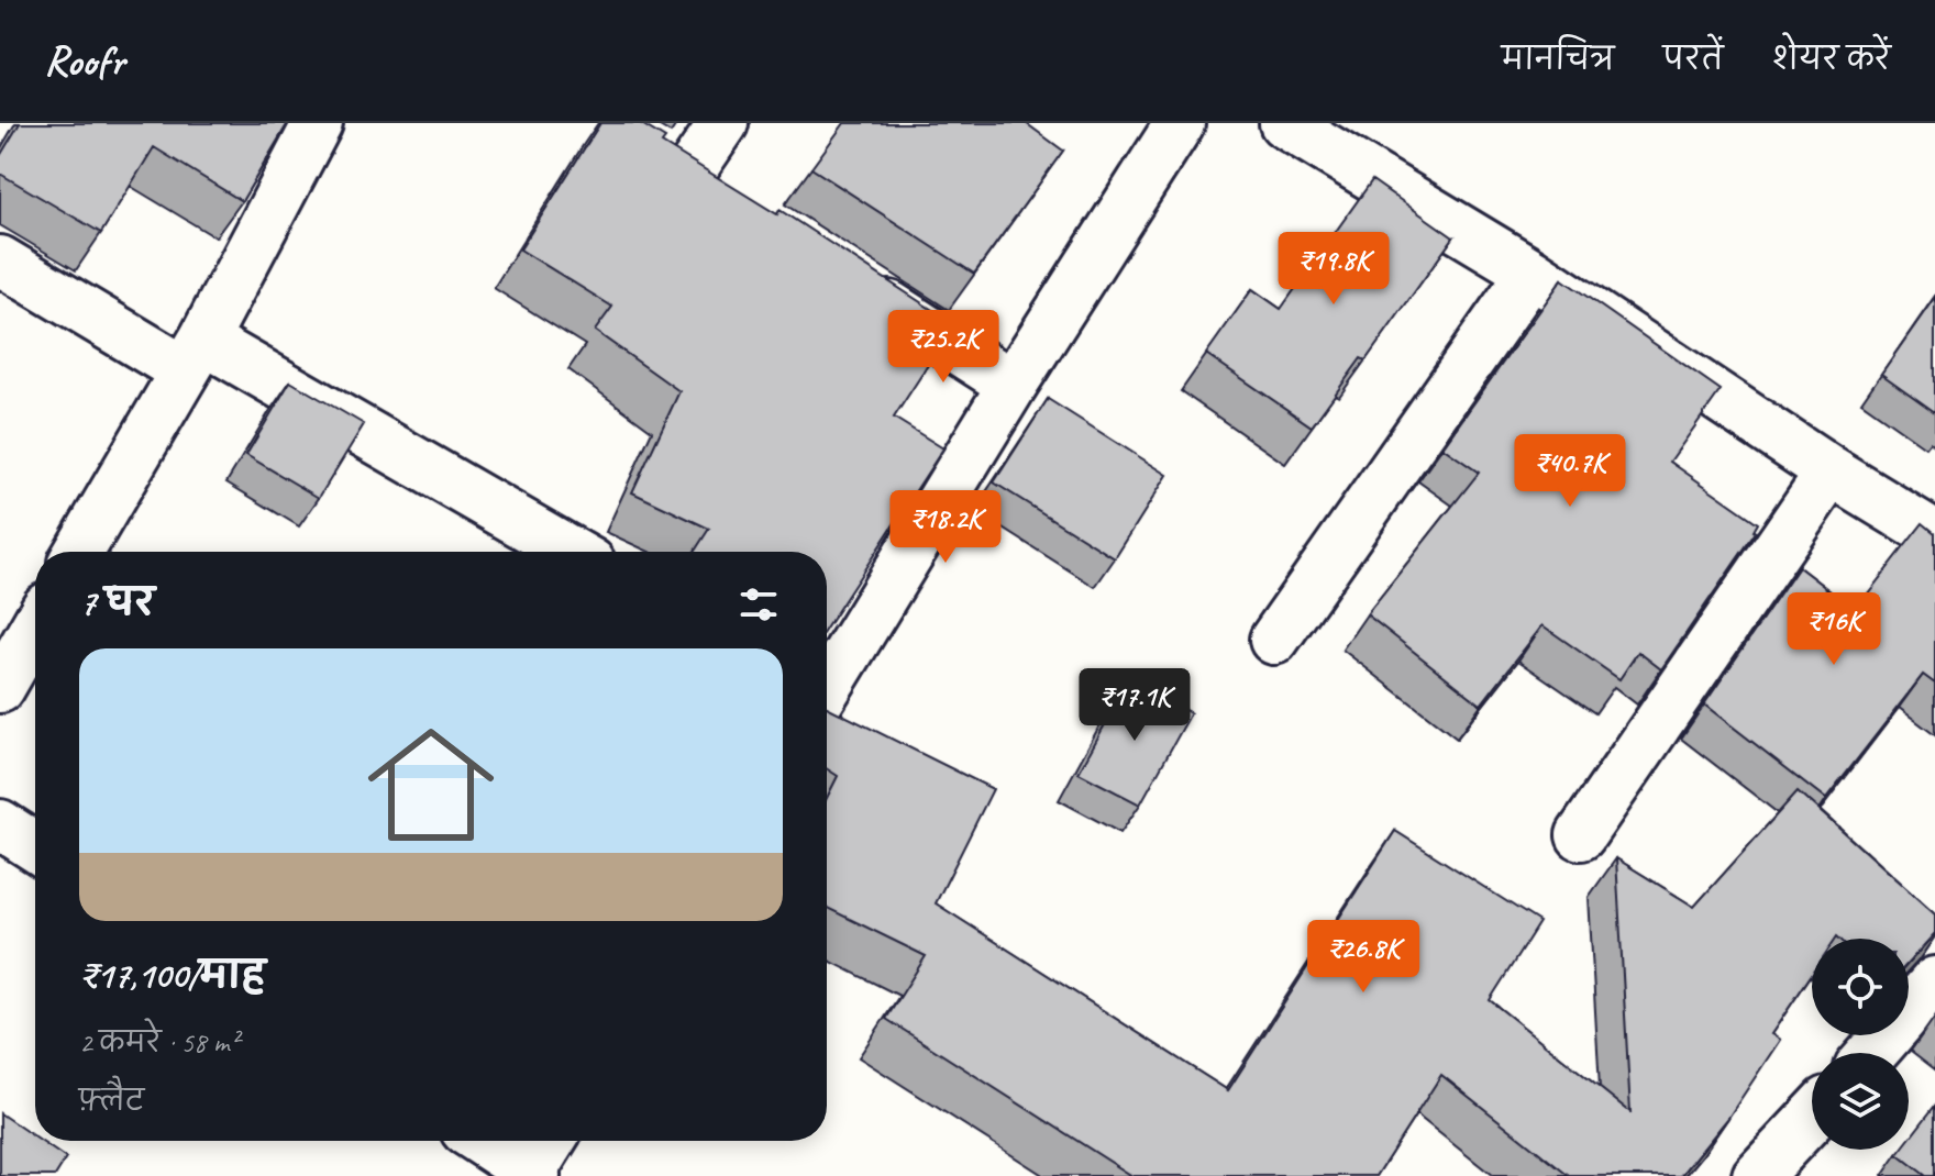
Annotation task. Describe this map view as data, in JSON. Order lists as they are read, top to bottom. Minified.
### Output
{"page":{"header":"Roofr","nav":["मानचित्र","परतें","शेयर करें"],"price":["₹19.8K","₹25.2K","₹40.7K","₹18.2K","₹16K","₹17.1K","₹26.8K"],"heading":"7 घर","list":[{"name":"₹17,100/माह","note":"2 कमरे · 58 m² · फ़्लैट"}]}}
